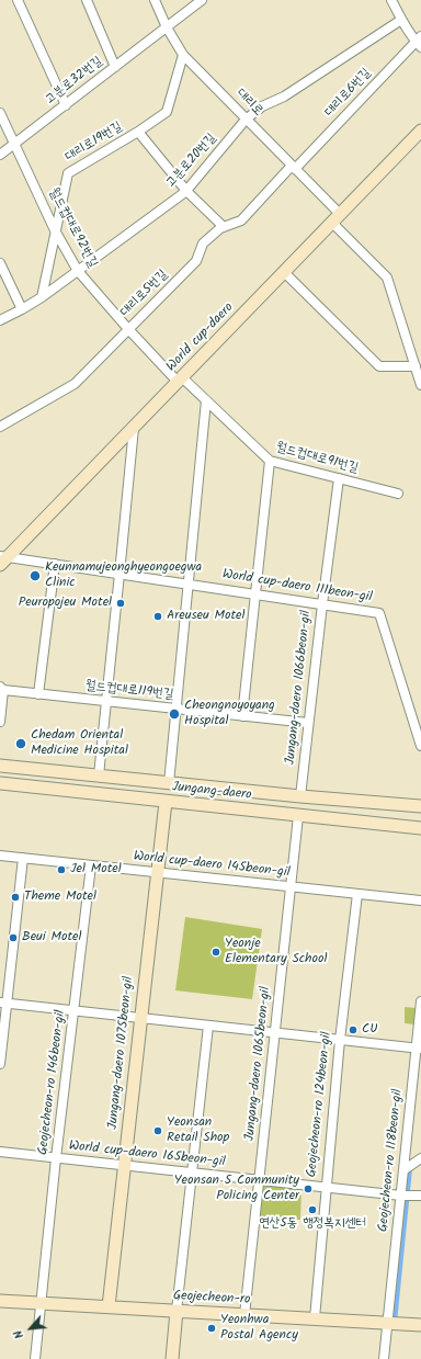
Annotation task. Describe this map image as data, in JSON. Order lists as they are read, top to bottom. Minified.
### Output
{"streets":{"main road":["World cup-daero","Jungang-daero","Jungang-daero 1075beon-gil","Geojecheon-ro"],"street":["고분로32번길","대리로6번길","대리로","대리로19번길","고분로20번길","월드컵대로92번길","대리로5번길","월드컵대로91번길","World cup-daero 111beon-gil","Jungang-daero 1066beon-gil","월드컵대로119번길","World cup-daero 145beon-gil","Jungang-daero 1065beon-gil","Geojecheon-ro 146beon-gil","Geojecheon-ro 124beon-gil","World cup-daero 165beon-gil","Geojecheon-ro 118beon-gil"]},"crossings":[["고분로32번길","대리로"],["고분로32번길","월드컵대로92번길"],["대리로6번길","대리로"],["대리로6번길","대리로5번길"],["대리로","대리로19번길"],["대리로","고분로20번길"],["대리로","대리로5번길"],["대리로","World cup-daero"],["대리로19번길","고분로20번길"],["대리로19번길","월드컵대로92번길"],["고분로20번길","월드컵대로92번길"],["월드컵대로92번길","대리로5번길"],["월드컵대로92번길","World cup-daero"],["월드컵대로92번길","월드컵대로91번길"],["World cup-daero","월드컵대로91번길"],["World cup-daero","World cup-daero 111beon-gil"],["월드컵대로91번길","Jungang-daero 1066beon-gil"],["World cup-daero 111beon-gil","Jungang-daero 1066beon-gil"],["Jungang-daero 1066beon-gil","월드컵대로119번길"],["Jungang-daero 1066beon-gil","Jungang-daero"],["Jungang-daero","Jungang-daero 1075beon-gil"],["Jungang-daero","Jungang-daero 1065beon-gil"],["World cup-daero 145beon-gil","Jungang-daero 1075beon-gil"],["World cup-daero 145beon-gil","Jungang-daero 1065beon-gil"],["World cup-daero 145beon-gil","Geojecheon-ro 146beon-gil"],["World cup-daero 145beon-gil","Geojecheon-ro 124beon-gil"],["Jungang-daero 1075beon-gil","World cup-daero 165beon-gil"],["Jungang-daero 1075beon-gil","Geojecheon-ro"],["Jungang-daero 1065beon-gil","World cup-daero 165beon-gil"],["Jungang-daero 1065beon-gil","Geojecheon-ro"],["Geojecheon-ro 146beon-gil","World cup-daero 165beon-gil"],["Geojecheon-ro 146beon-gil","Geojecheon-ro"],["Geojecheon-ro 124beon-gil","World cup-daero 165beon-gil"],["Geojecheon-ro 124beon-gil","Geojecheon-ro"],["World cup-daero 165beon-gil","Geojecheon-ro 118beon-gil"],["Geojecheon-ro 118beon-gil","Geojecheon-ro"]],"places":["Keunnamujeonghyeongoegwa Clinic","Peuropojeu Motel","Areuseu Motel","Cheongnoyoyang Hospital","Chedam Oriental Medicine Hospital","Jel Motel","Theme Motel","Beui Motel","Yeonje Elementary School","CU","Yeonsan Retail Shop","Yeonsan 5 Community Policing Center","연산5동 행정복지센터","Yeonhwa Postal Agency"],"north":"bottom left"}
